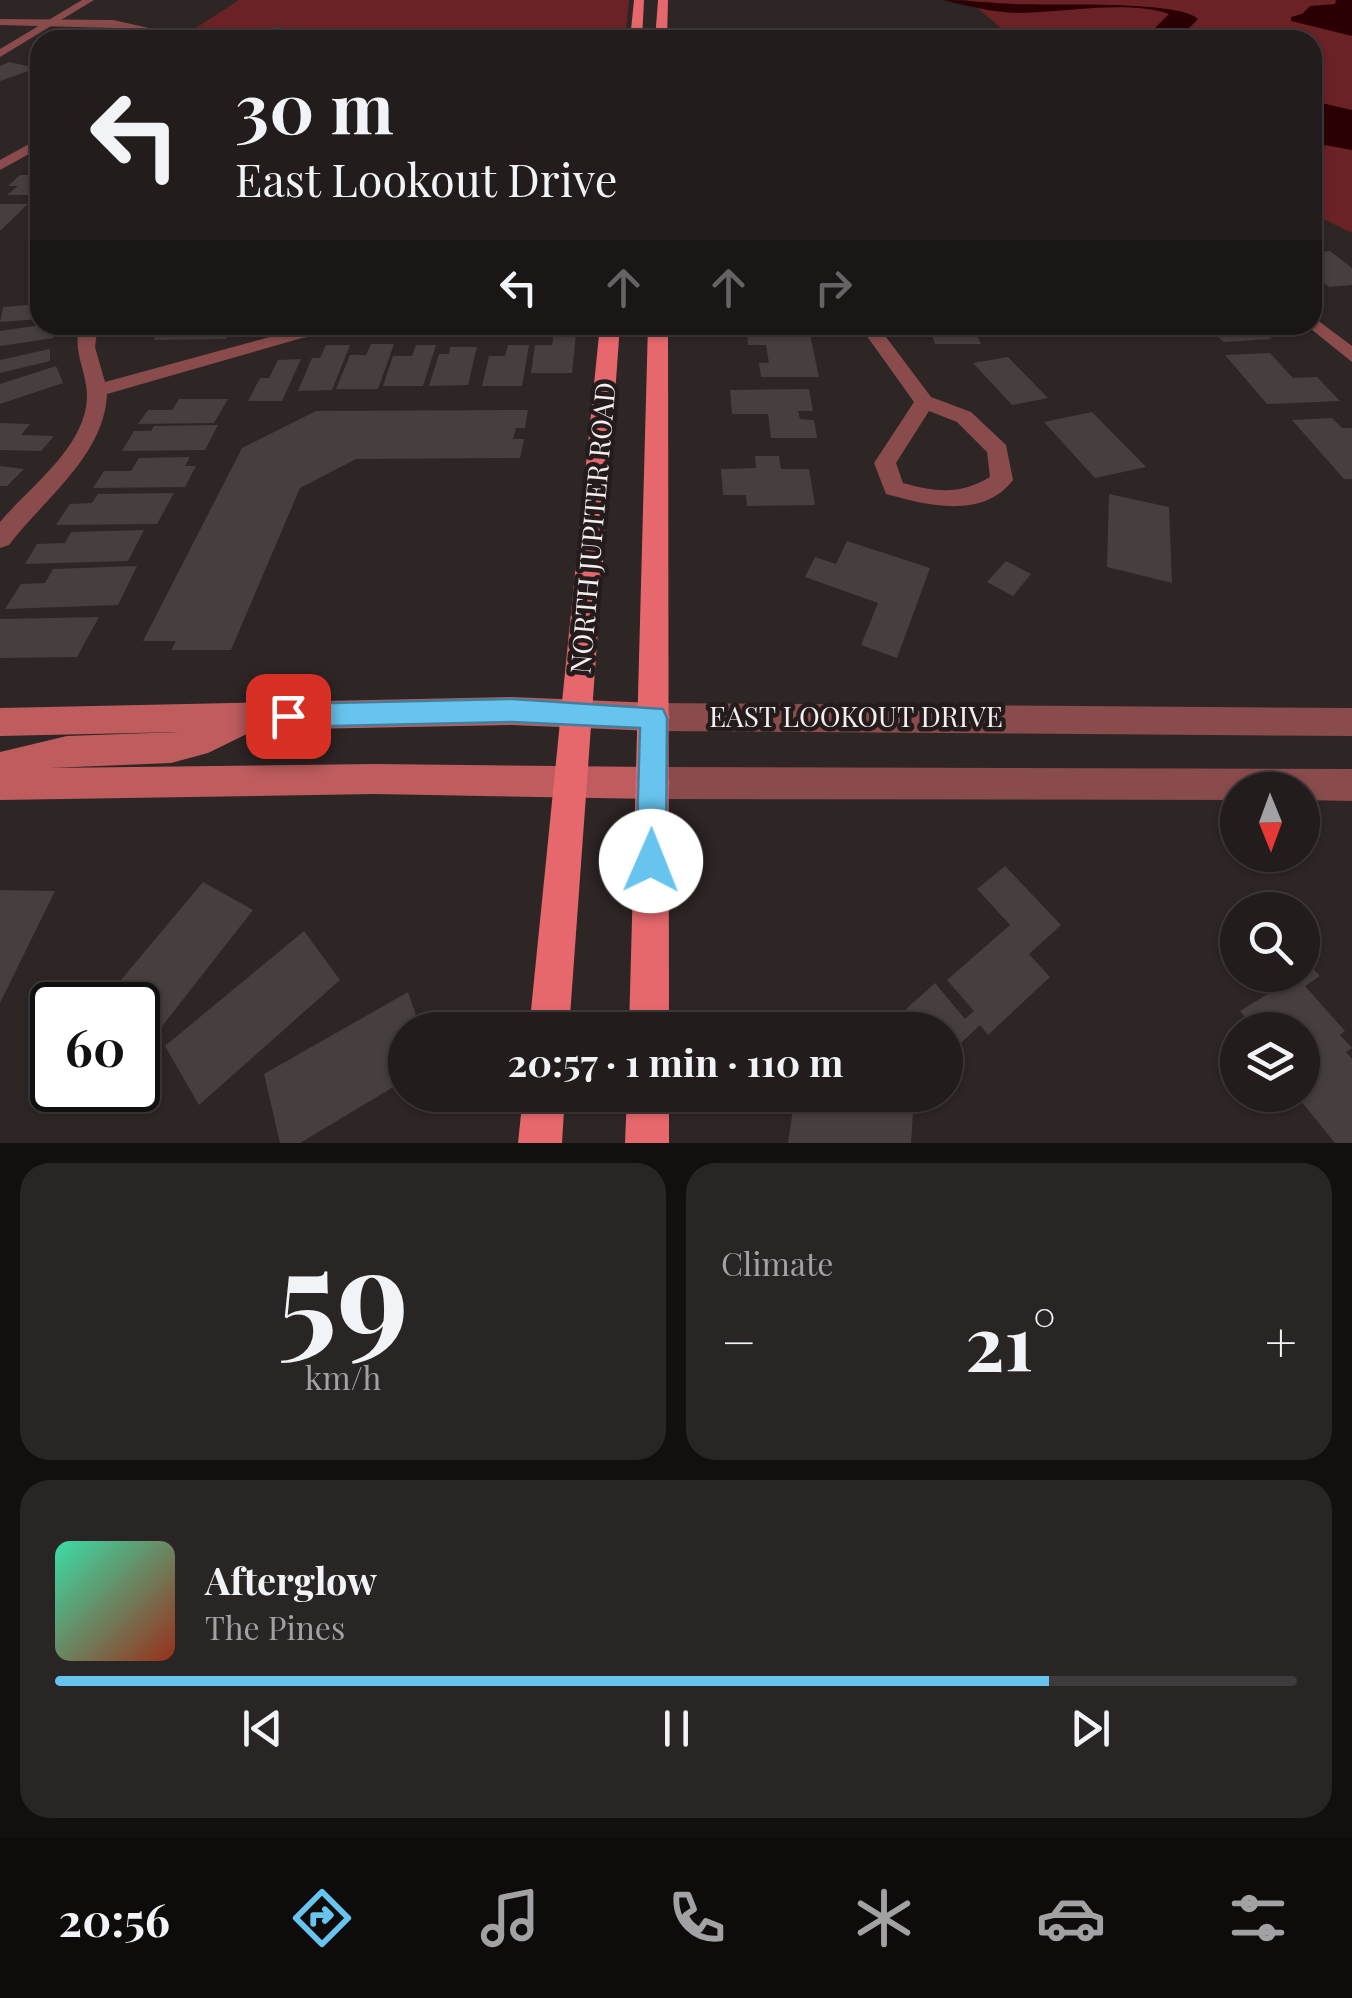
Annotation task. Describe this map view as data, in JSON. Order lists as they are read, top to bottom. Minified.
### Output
{"streets":{"main road":["NORTH JUPITER ROAD","EAST LOOKOUT DRIVE"]},"crossings":[["NORTH JUPITER ROAD","EAST LOOKOUT DRIVE"]],"north":"bottom","page":{"turn":["30 m","East Lookout Drive"],"limit":"60","trip":"20:57 · 1 min · 110 m","tile":[["59","km/h"],"Climate"],"heat":["−","21°","+"],"song":["Afterglow","The Pines"],"tabs":"20:56"}}
